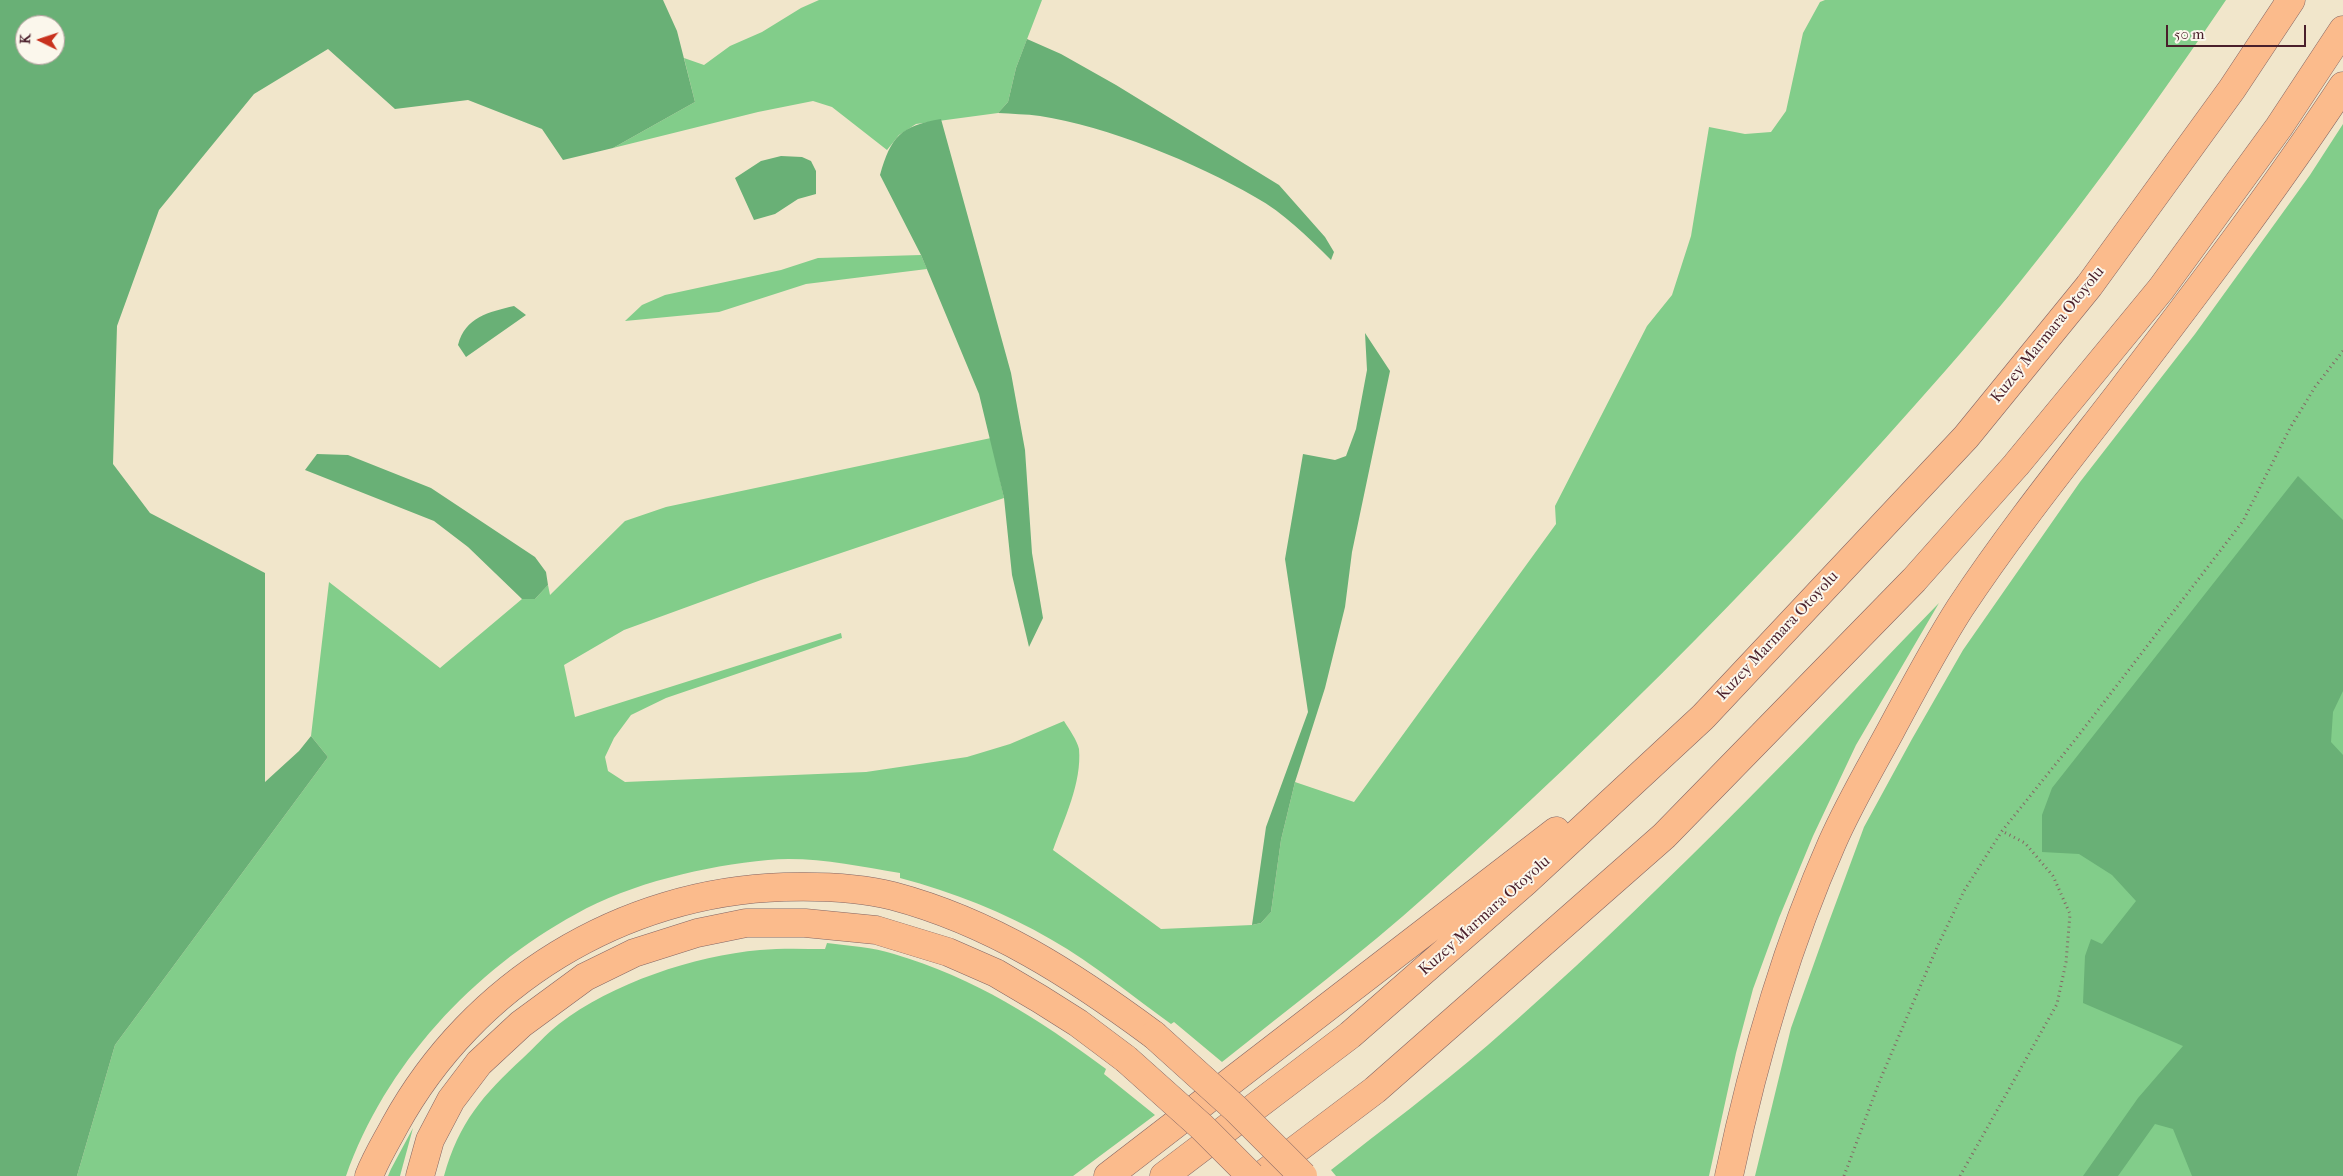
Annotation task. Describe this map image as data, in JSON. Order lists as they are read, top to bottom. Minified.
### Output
{"streets":{"highway":["Kuzey Marmara Otoyolu"]},"scale_bar":"50 m","north":"left"}
